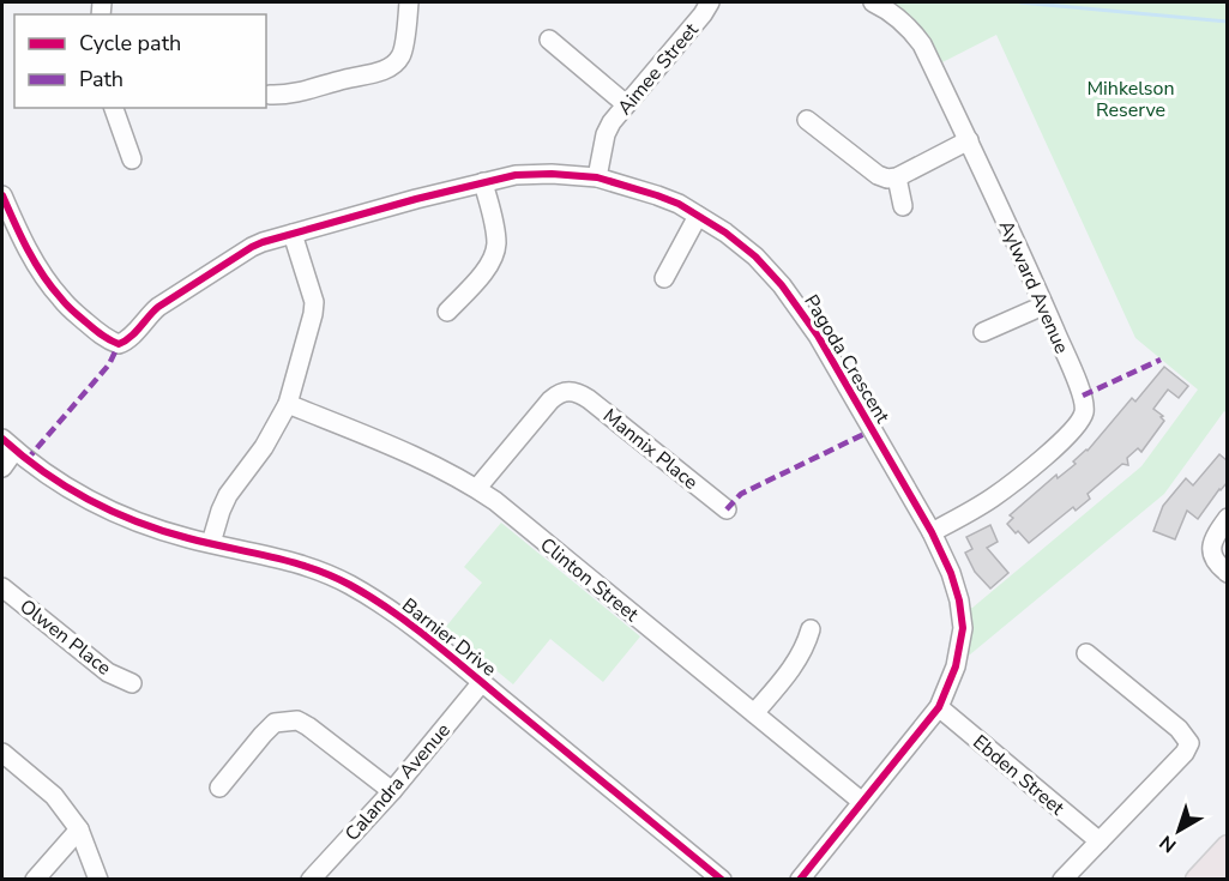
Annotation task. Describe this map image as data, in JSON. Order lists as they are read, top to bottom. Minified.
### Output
{"streets":{"street":["Aimee Street","Aylward Avenue","Pagoda Crescent","Mannix Place","Clinton Street","Olwen Place","Barnier Drive","Ebden Street","Calandra Avenue"]},"crossings":[["Aimee Street","Pagoda Crescent"],["Aylward Avenue","Pagoda Crescent"],["Pagoda Crescent","Clinton Street"],["Pagoda Crescent","Ebden Street"],["Mannix Place","Clinton Street"],["Barnier Drive","Calandra Avenue"]],"parks":["Mihkelson Reserve"],"legend":["Cycle path","Path"],"north":"bottom left"}
